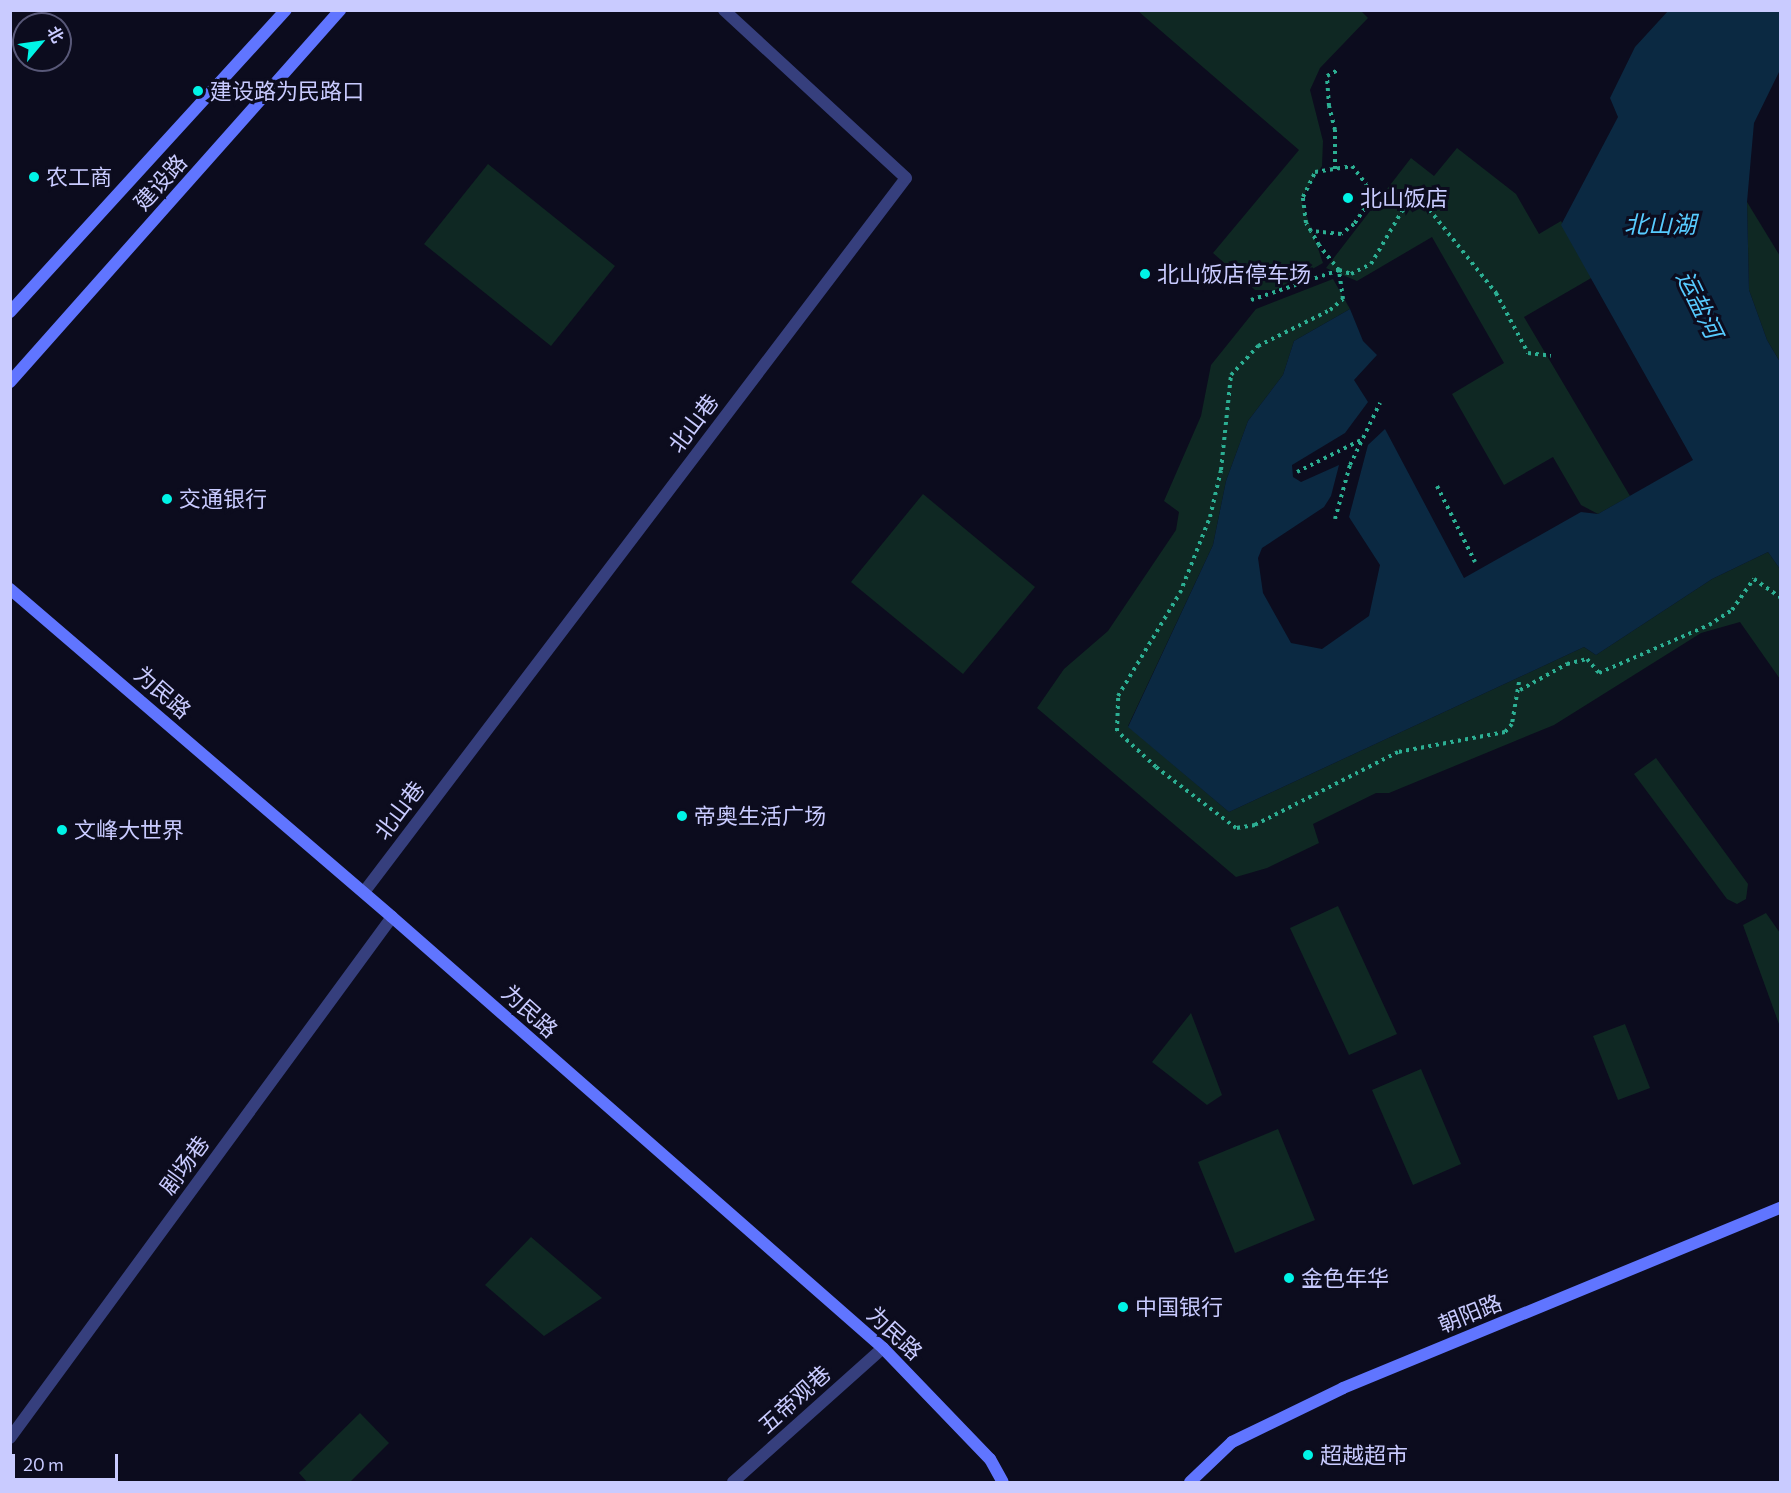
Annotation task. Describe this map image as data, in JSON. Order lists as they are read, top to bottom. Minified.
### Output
{"streets":{"street":["建设路","北山巷","为民路","剧场巷","朝阳路","五帝观巷"]},"crossings":[["北山巷","为民路"],["为民路","剧场巷"],["为民路","五帝观巷"]],"water":["北山湖","运盐河"],"places":["建设路为民路口","农工商","北山饭店","北山饭店停车场","交通银行","帝奥生活广场","文峰大世界","金色年华","中国银行","超越超市"],"scale_bar":"20 m","north":"top right"}
